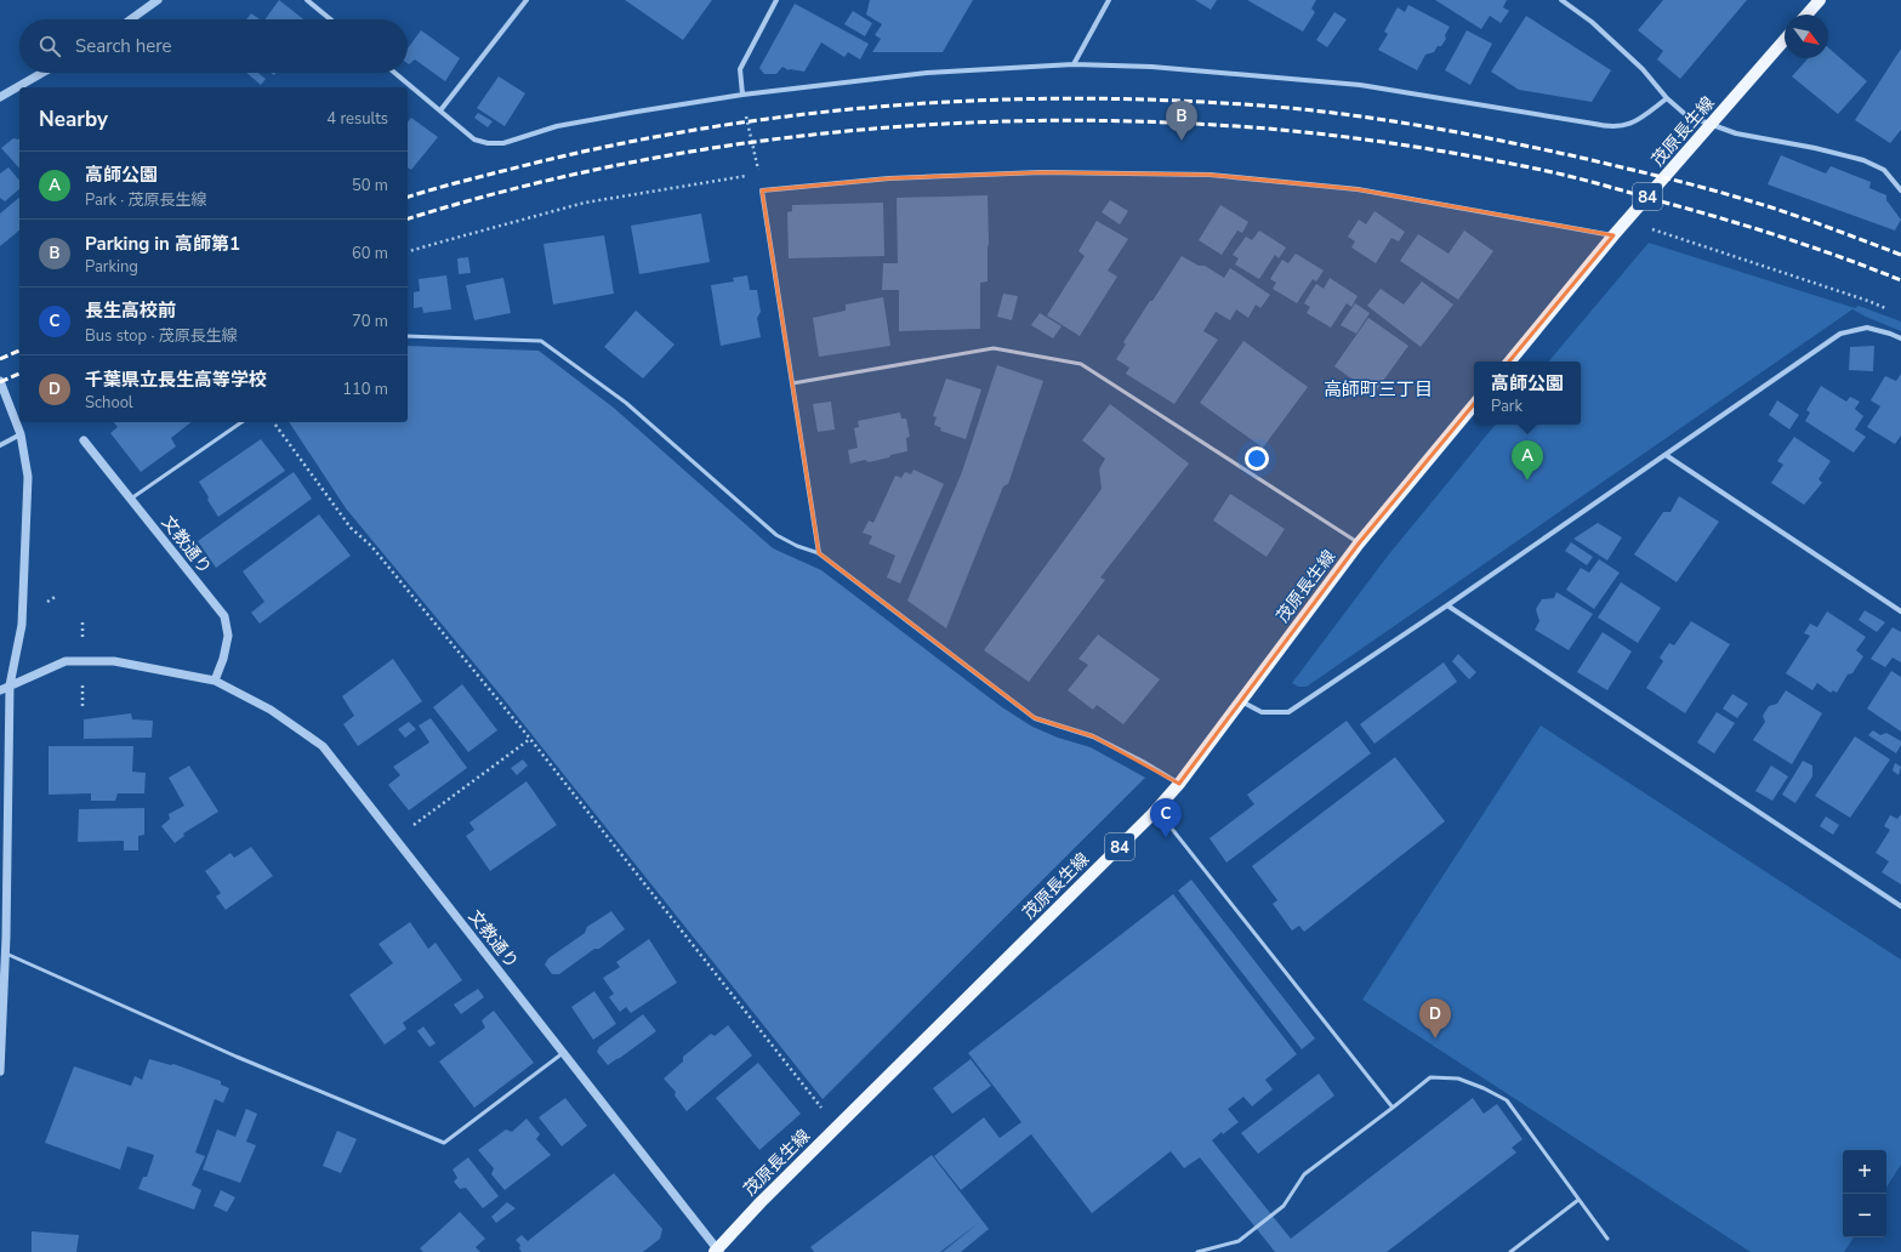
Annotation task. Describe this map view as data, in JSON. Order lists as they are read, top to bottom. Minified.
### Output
{"streets":{"main road":["茂原長生線","84"],"street":["文教通り"]},"crossings":[["茂原長生線","文教通り"]],"districts":["高師町三丁目"],"north":"bottom right","page":{"search":"Search here","heading":["Nearby","4 results"],"pins":["B","A","C","D"],"list":[{"mark":"A","name":"高師公園","note":"Park · 茂原長生線","value":"50 m"},{"mark":"B","name":"Parking in 高師第1","note":"Parking","value":"60 m"},{"mark":"C","name":"長生高校前","note":"Bus stop · 茂原長生線","value":"70 m"},{"mark":"D","name":"千葉県立長生高等学校","note":"School","value":"110 m"}],"popup":["高師公園","Park"],"map_buttons":["+","−"]}}
